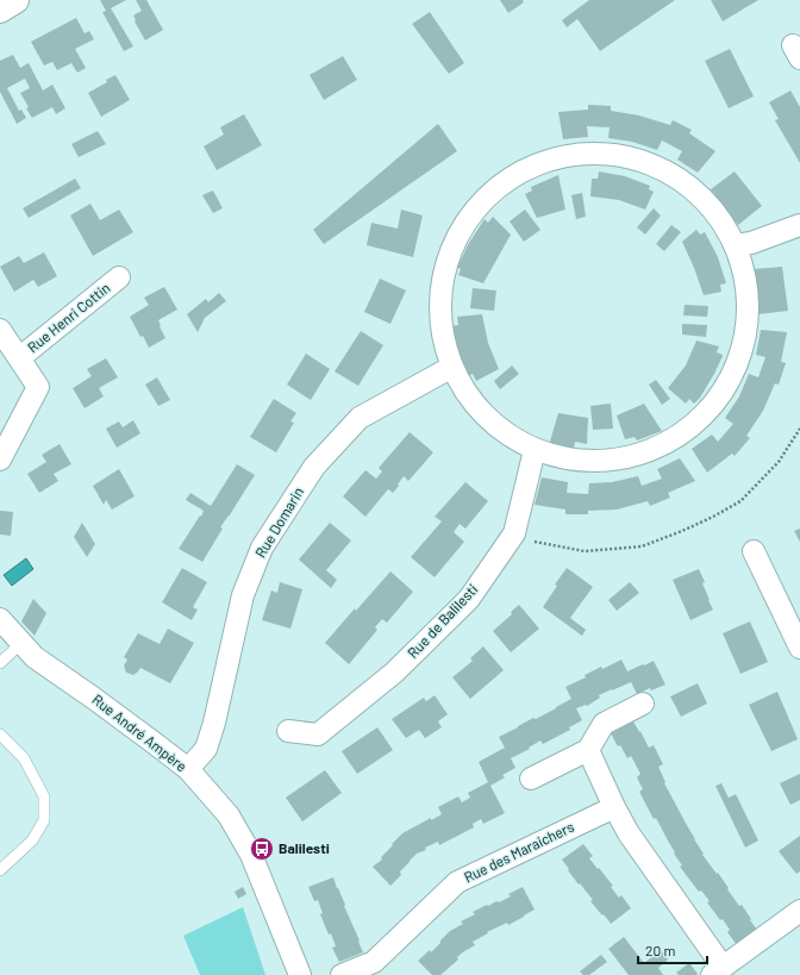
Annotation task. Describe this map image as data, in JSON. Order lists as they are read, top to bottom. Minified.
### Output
{"streets":{"street":["Rue Henri Cottin","Rue Domarin","Rue de Balilesti","Rue André Ampère","Rue des Maraichers"]},"crossings":[["Rue Domarin","Rue André Ampère"]],"places":{"bus stop":["Balilesti"]},"scale_bar":"20 m"}
